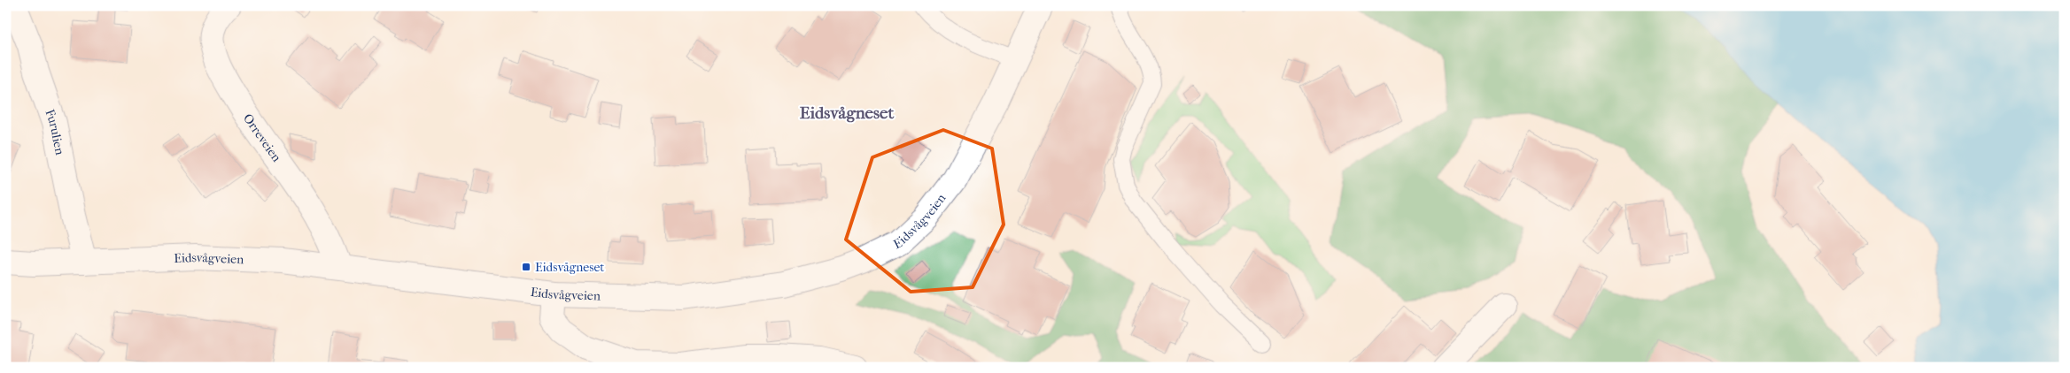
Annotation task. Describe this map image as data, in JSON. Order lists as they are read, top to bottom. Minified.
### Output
{"streets":{"main road":["Furulien","Orreveien","Eidsvågveien"]},"crossings":[["Furulien","Eidsvågveien"],["Orreveien","Eidsvågveien"]],"districts":["Eidsvågneset"],"places":{"transit":["Eidsvågneset"]}}
